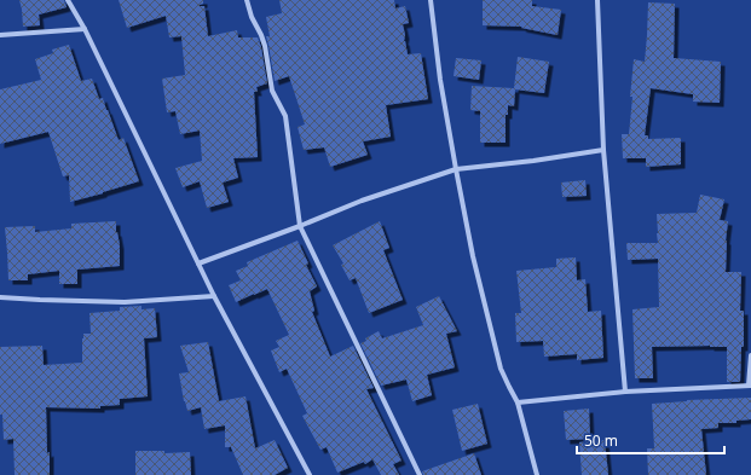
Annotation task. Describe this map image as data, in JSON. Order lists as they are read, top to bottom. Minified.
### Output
{"scale_bar":"50 m"}
